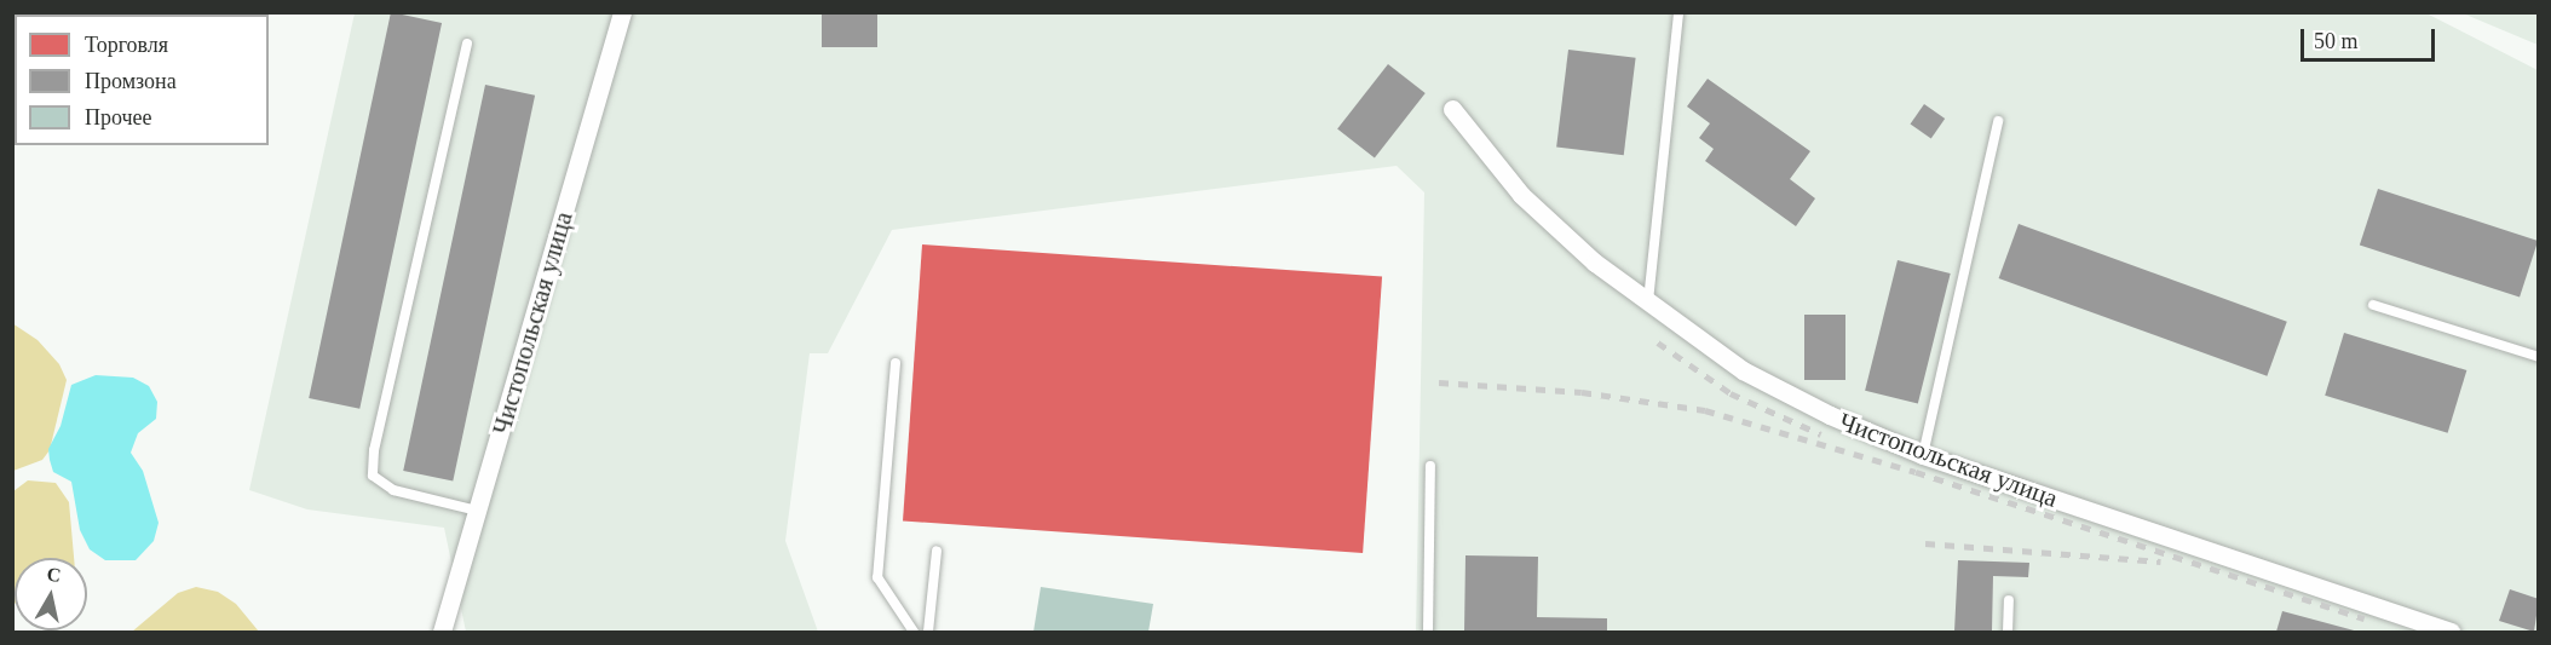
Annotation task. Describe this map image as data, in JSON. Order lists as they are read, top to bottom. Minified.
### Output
{"streets":{"street":["Чистопольская улица"]},"legend":["Торговля","Промзона","Прочее"],"scale_bar":"50 m","north":"top"}
